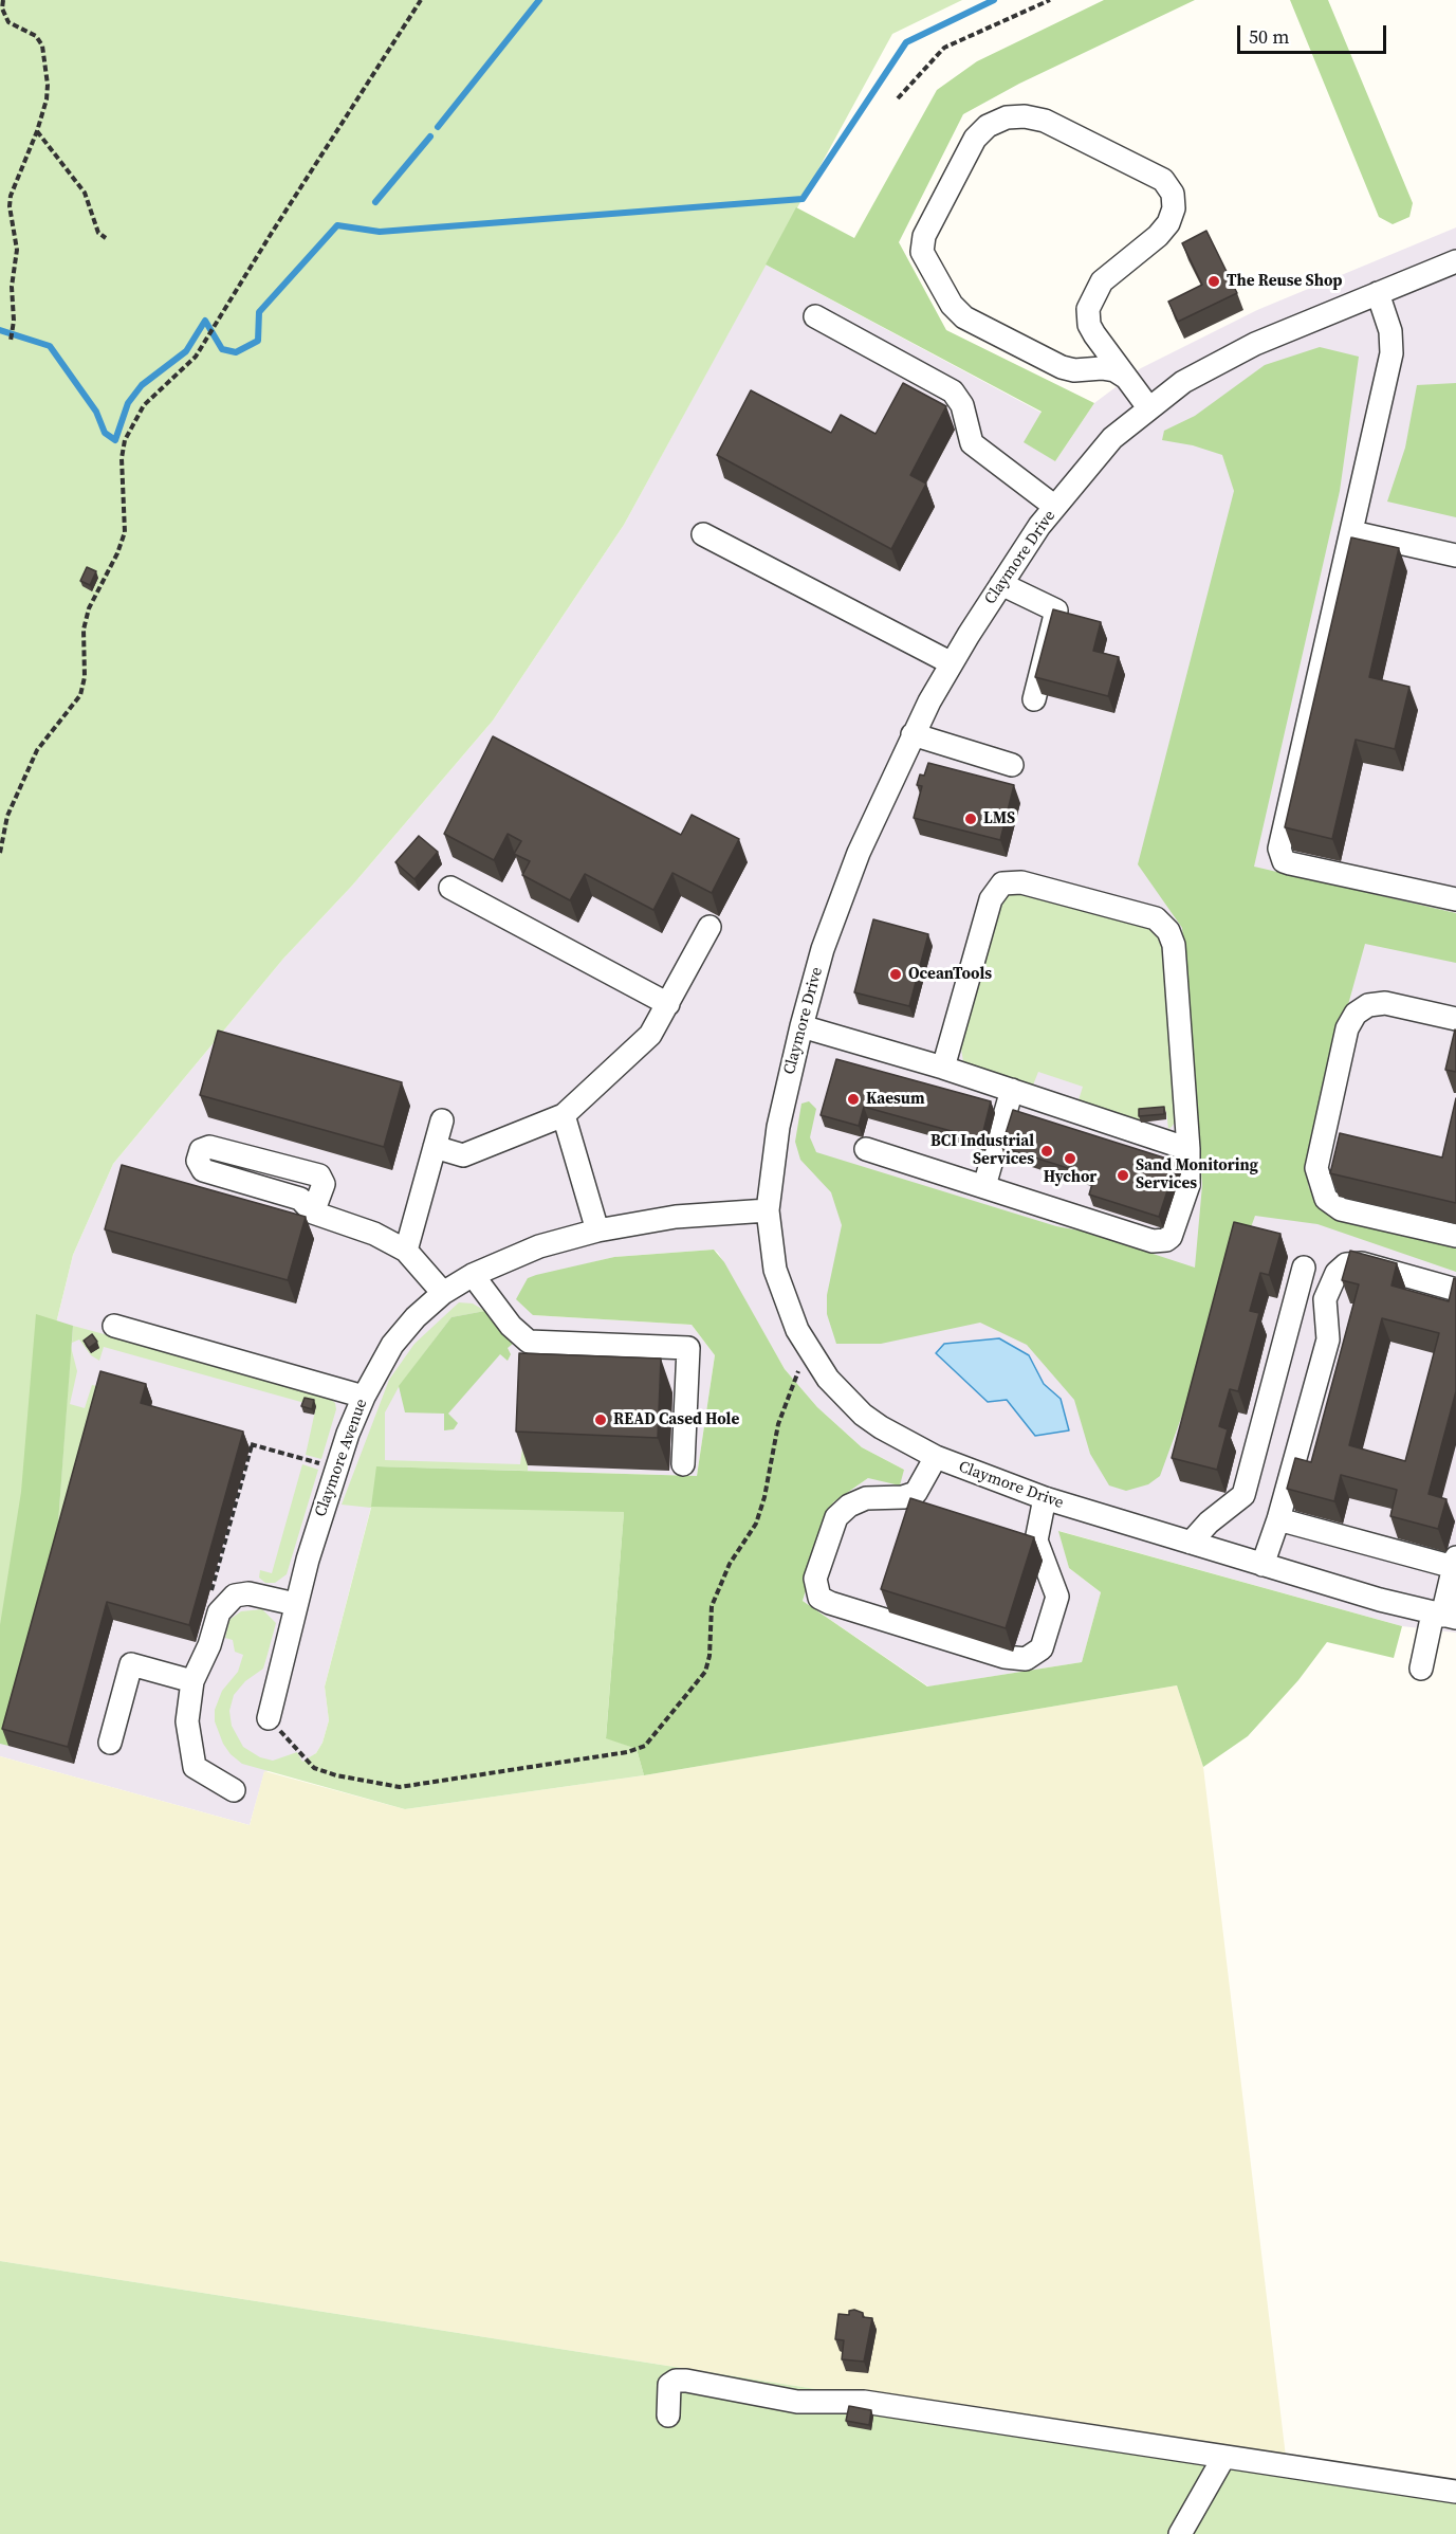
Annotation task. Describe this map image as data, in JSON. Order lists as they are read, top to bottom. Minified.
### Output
{"streets":{"street":["Claymore Drive","Claymore Avenue"]},"crossings":[["Claymore Drive","Claymore Avenue"]],"places":["The Reuse Shop","LMS","OceanTools","Kaesum","BCI Industrial Services","Hychor","Sand Monitoring Services","READ Cased Hole"],"scale_bar":"50 m"}
